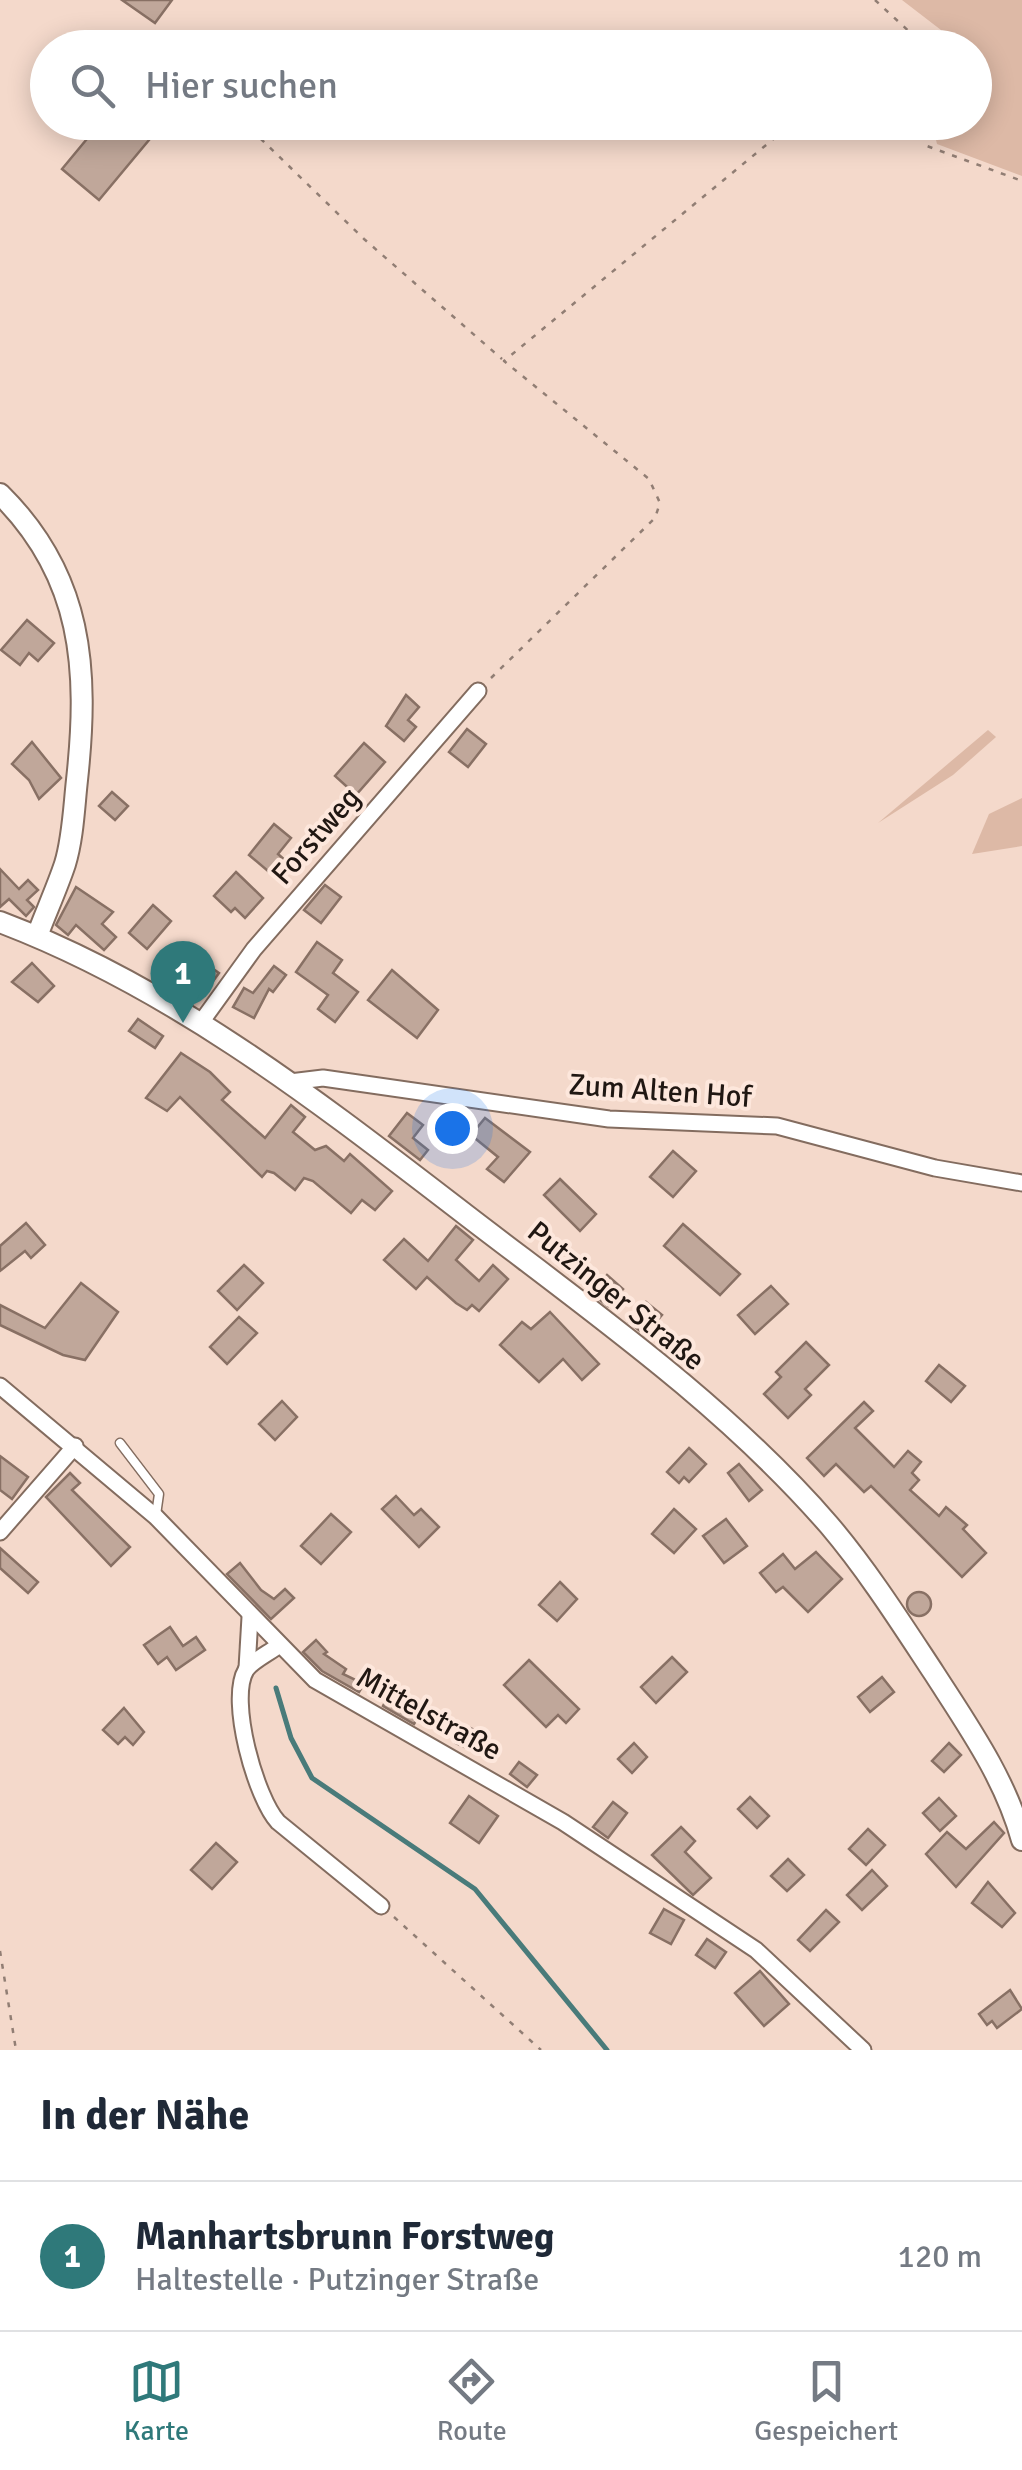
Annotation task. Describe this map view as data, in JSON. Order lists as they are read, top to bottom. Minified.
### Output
{"streets":{"street":["Forstweg","Zum Alten Hof","Putzinger Straße","Mittelstraße"]},"crossings":[["Forstweg","Putzinger Straße"],["Zum Alten Hof","Putzinger Straße"]],"page":{"search":"Hier suchen","pins":"1","heading":"In der Nähe","list":[{"mark":"1","name":"Manhartsbrunn Forstweg","note":"Haltestelle · Putzinger Straße","value":"120 m"}],"nav":["Karte","Route","Gespeichert"]}}
